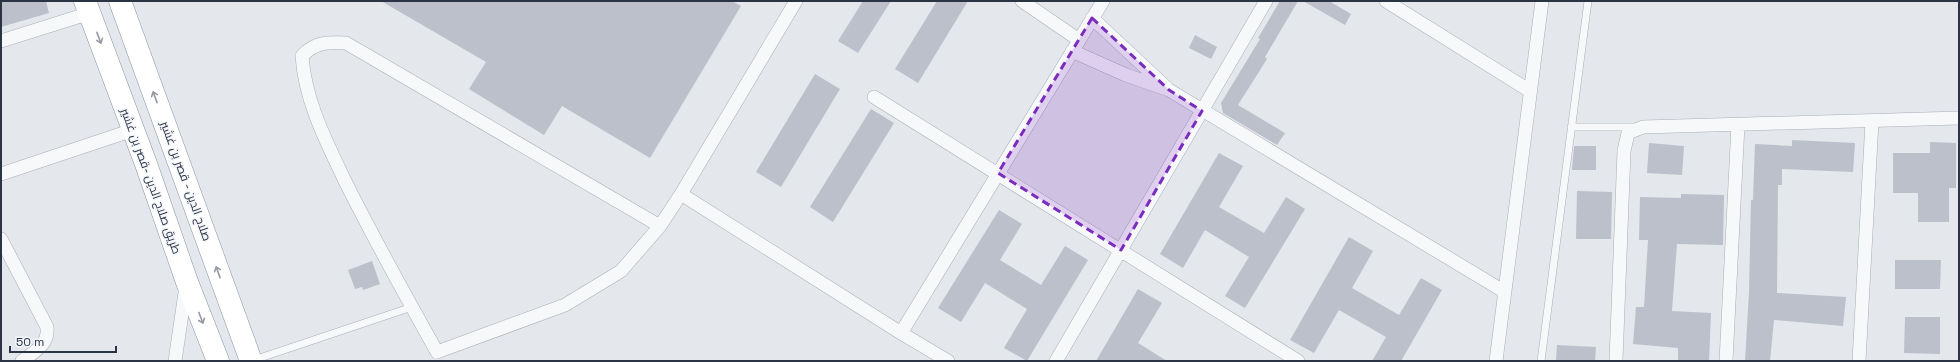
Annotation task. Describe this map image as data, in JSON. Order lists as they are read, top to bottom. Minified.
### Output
{"streets":{"highway":["طريق صلاح الدين -قصر بن غشير","صلاح الدين - قصر بن غشير"]},"one_way":["طريق صلاح الدين -قصر بن غشير","صلاح الدين - قصر بن غشير"],"scale_bar":"50 m"}
